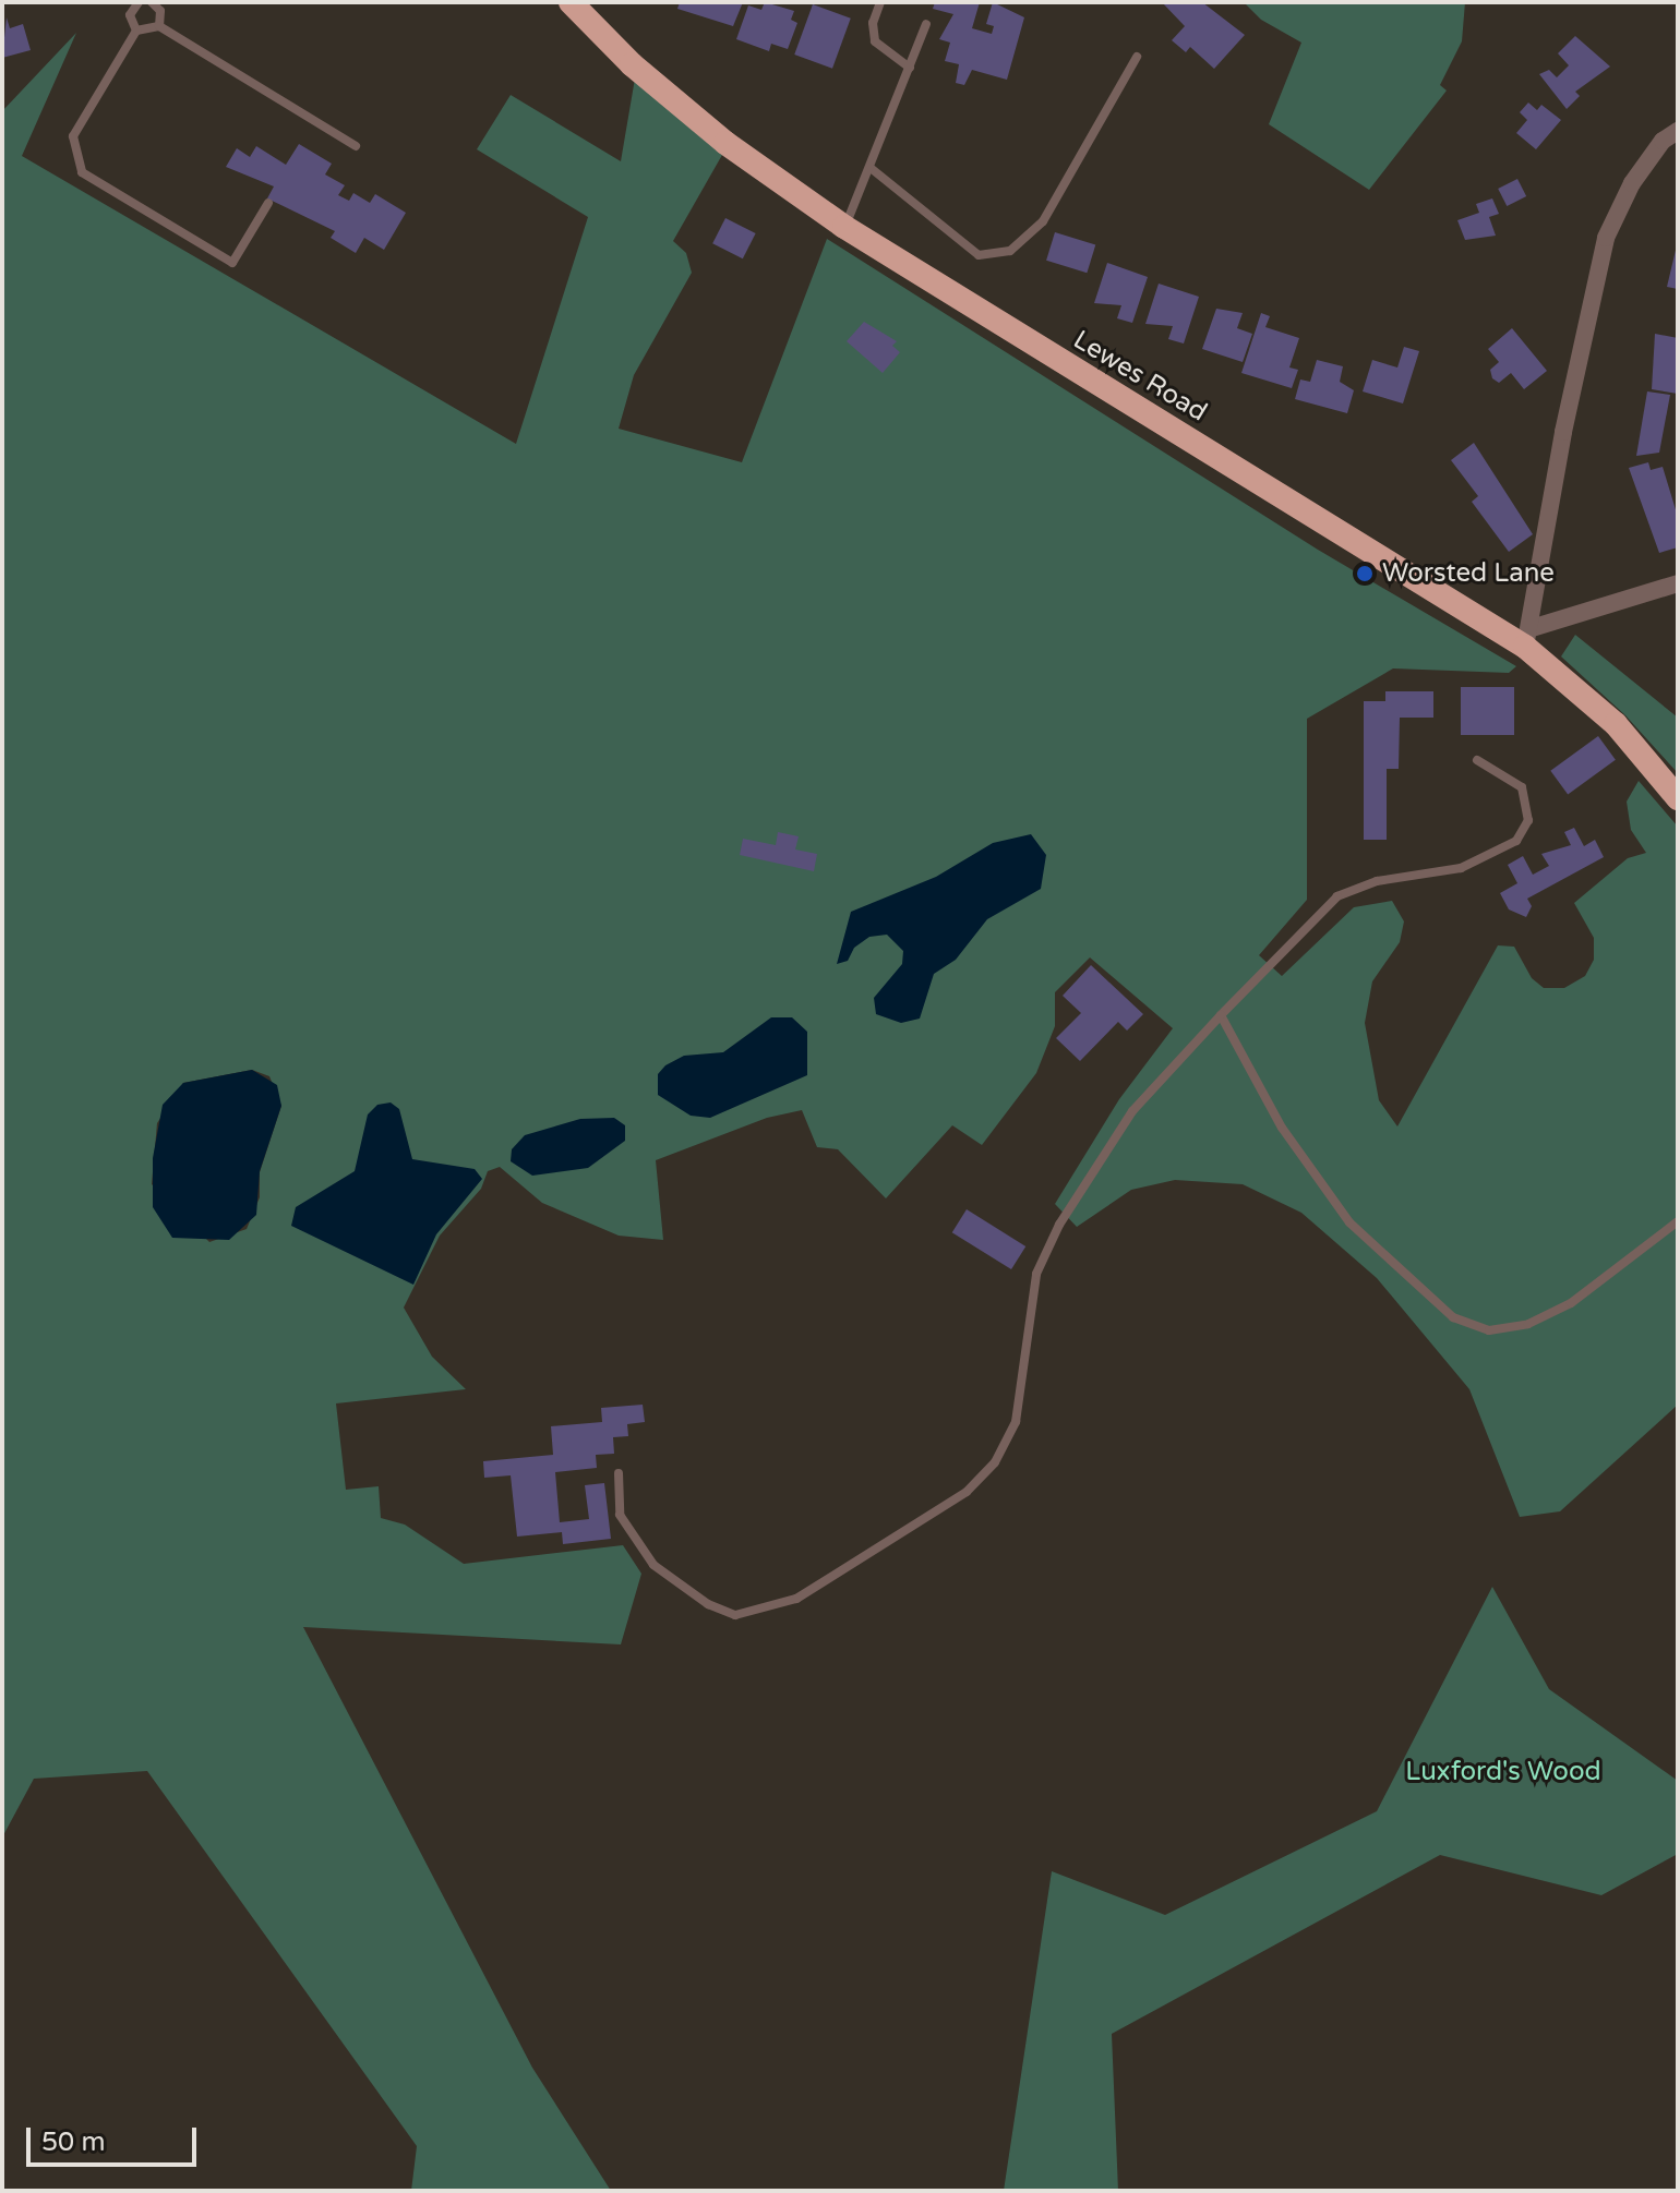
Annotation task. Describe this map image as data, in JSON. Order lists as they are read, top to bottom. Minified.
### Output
{"streets":{"highway":["Lewes Road"]},"parks":["Luxford's Wood"],"places":["Worsted Lane"],"scale_bar":"50 m"}
